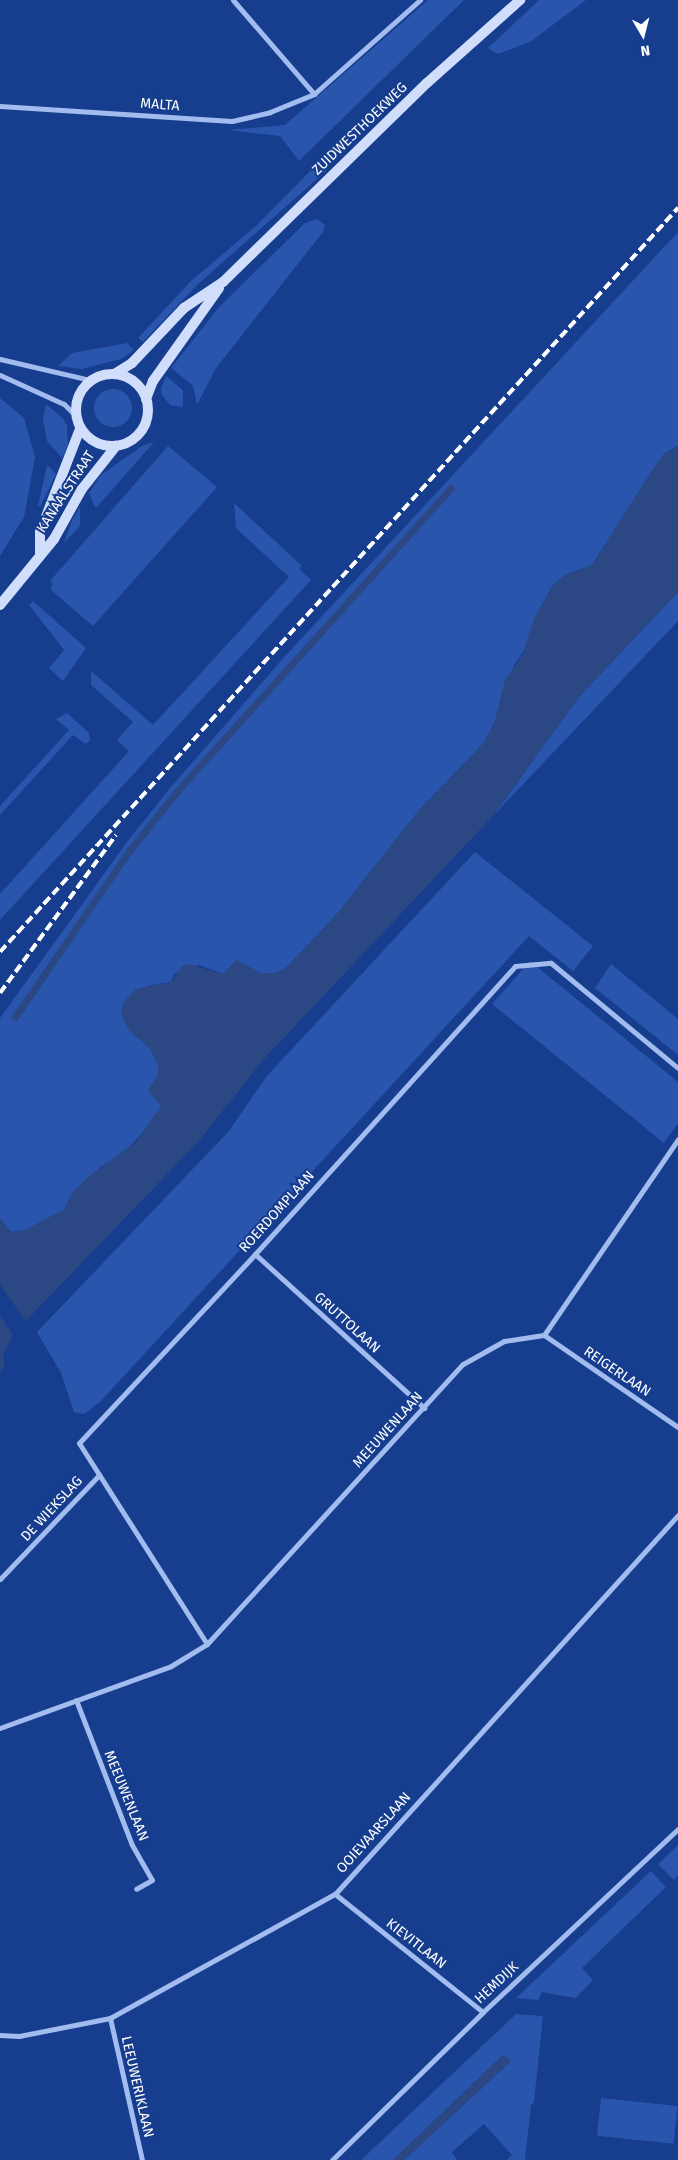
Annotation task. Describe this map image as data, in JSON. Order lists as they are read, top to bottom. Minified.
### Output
{"streets":{"main road":["ZUIDWESTHOEKWEG","KANAALSTRAAT"],"street":["MALTA","ROERDOMPLAAN","GRUTTOLAAN","REIGERLAAN","MEEUWENLAAN","DE WIEKSLAG","OOIEVAARSLAAN","KIEVITLAAN","HEMDIJK","LEEUWERIKLAAN"]},"crossings":[["ZUIDWESTHOEKWEG","KANAALSTRAAT"],["ROERDOMPLAAN","GRUTTOLAAN"],["ROERDOMPLAAN","MEEUWENLAAN"],["ROERDOMPLAAN","DE WIEKSLAG"],["GRUTTOLAAN","MEEUWENLAAN"],["REIGERLAAN","MEEUWENLAAN"],["OOIEVAARSLAAN","KIEVITLAAN"],["OOIEVAARSLAAN","LEEUWERIKLAAN"],["KIEVITLAAN","HEMDIJK"]],"north":"bottom"}
